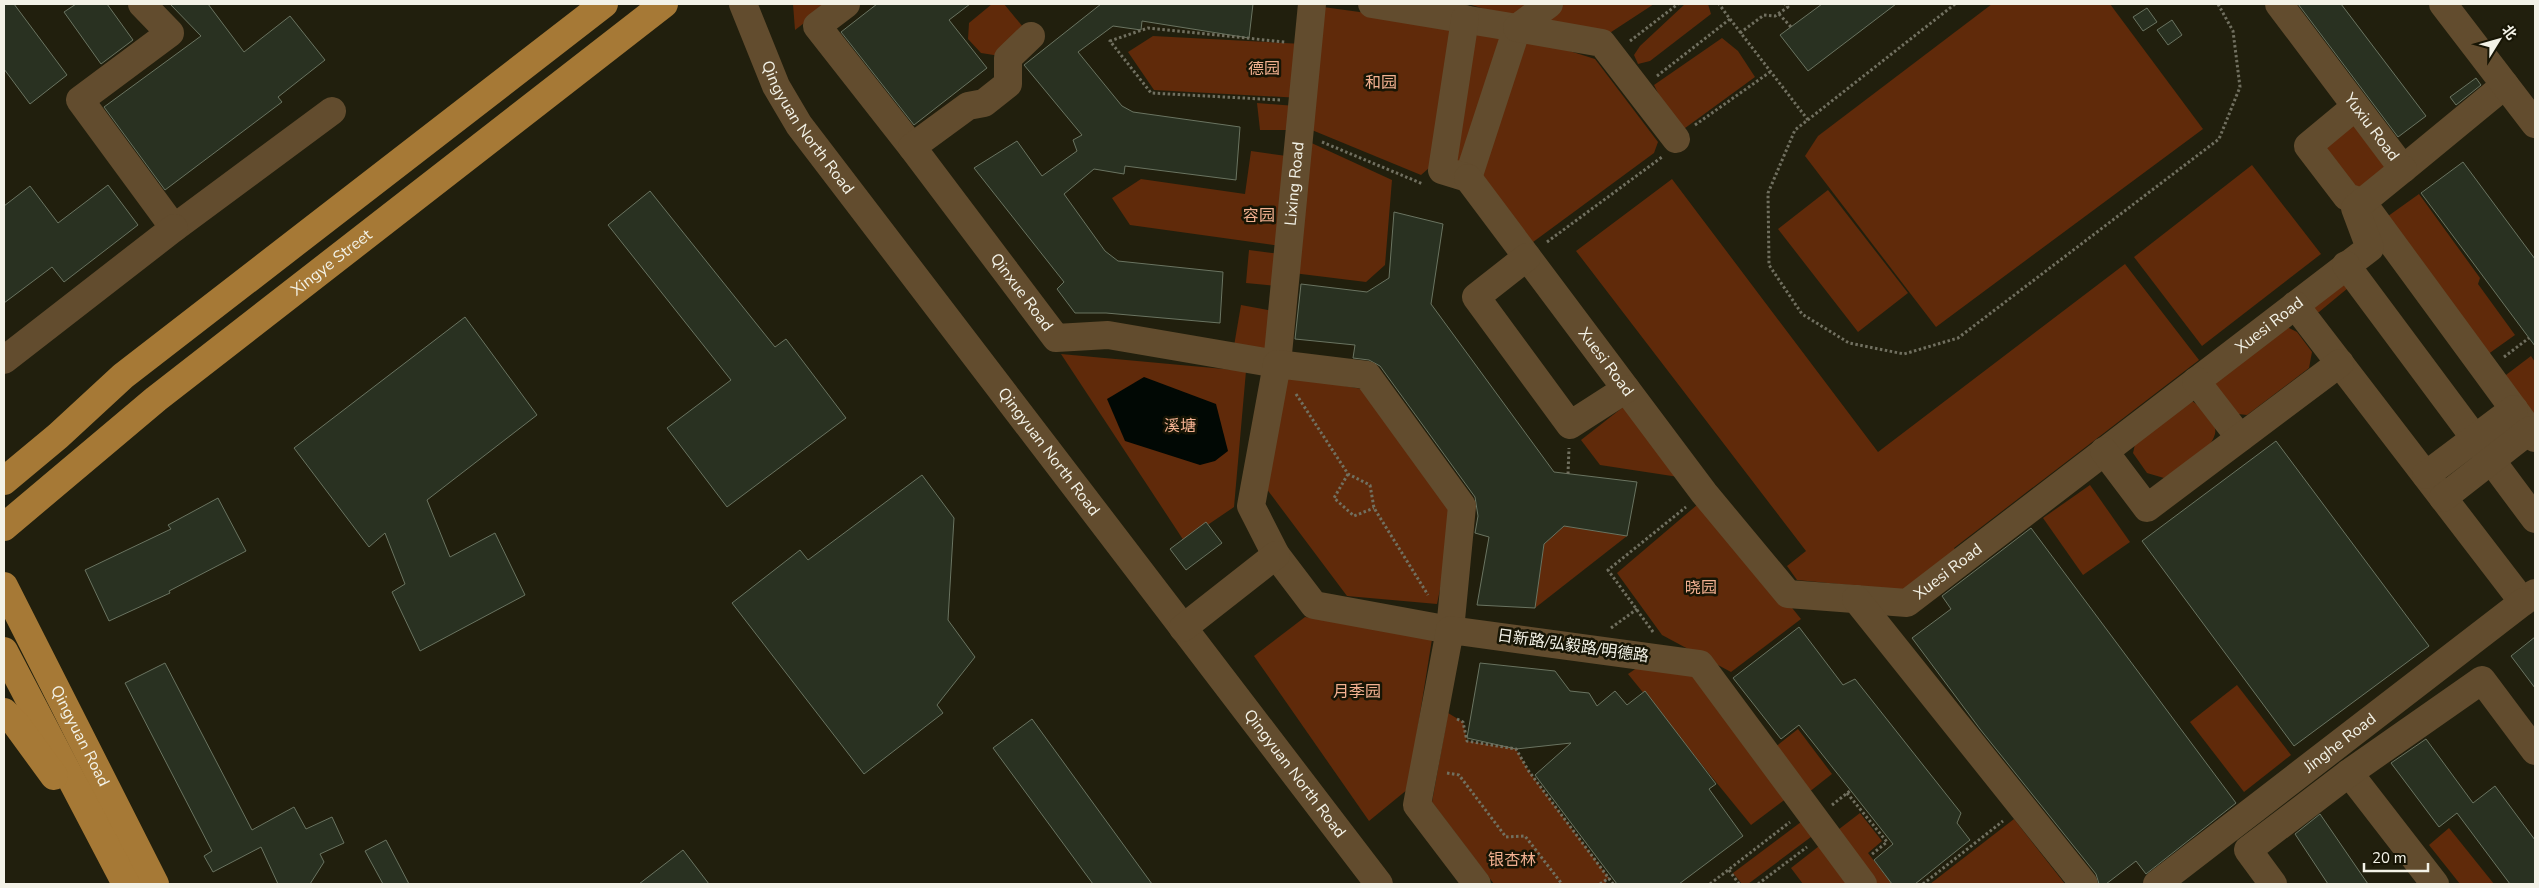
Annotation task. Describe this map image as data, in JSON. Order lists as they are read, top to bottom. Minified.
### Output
{"streets":{"main road":["Xingye Street","Qingyuan Road"],"street":["Qingyuan North Road","Yuxiu Road","Lixing Road","Qinxue Road","Xuesi Road","日新路/弘毅路/明德路","Jinghe Road"]},"crossings":[["Lixing Road","Qinxue Road"],["Lixing Road","日新路/弘毅路/明德路"]],"parks":["德园","和园","容园","溪塘","晓园","月季园","银杏林"],"scale_bar":"20 m","north":"top right"}
